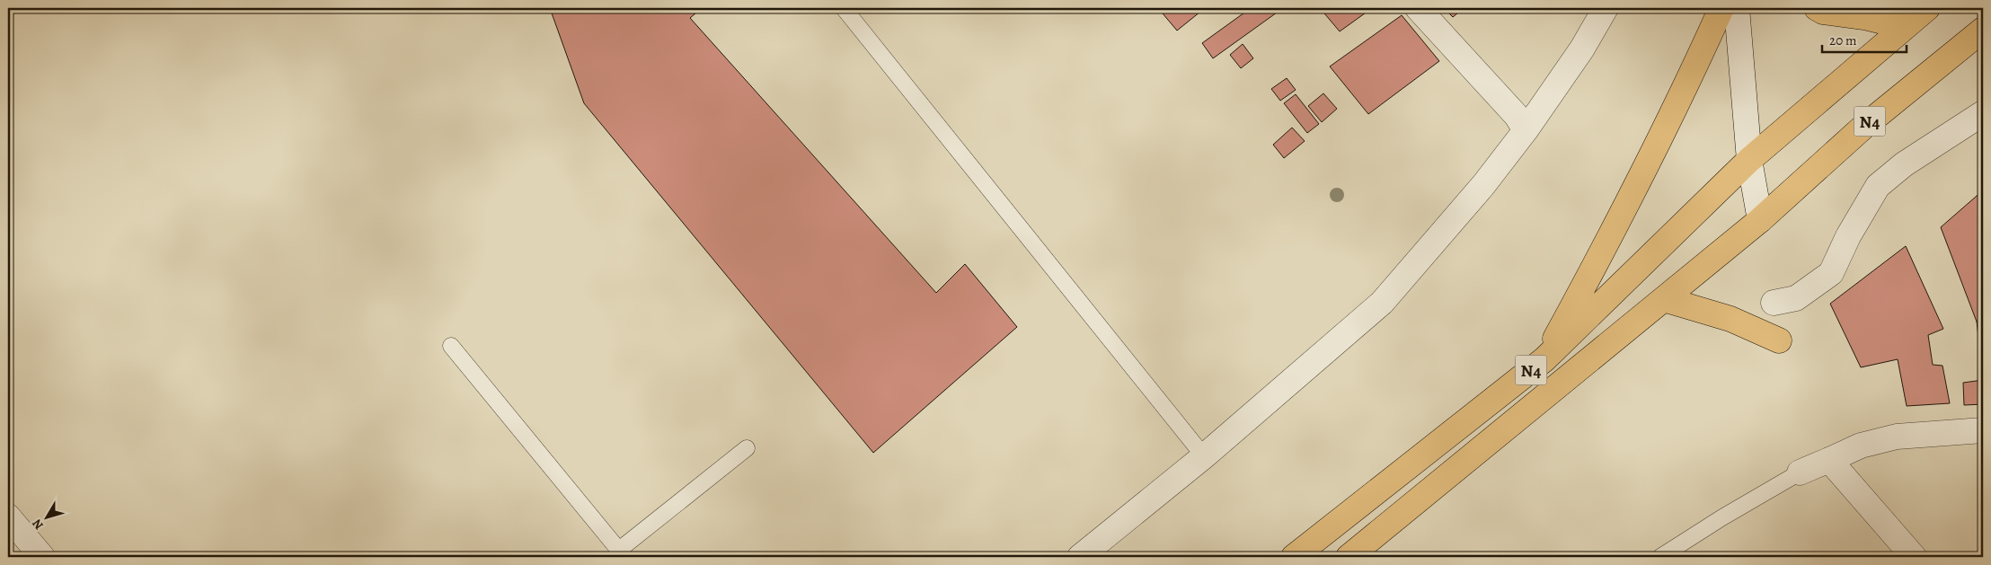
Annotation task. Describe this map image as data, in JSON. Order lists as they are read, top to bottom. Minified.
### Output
{"streets":{"highway":["N4"]},"scale_bar":"20 m","north":"bottom left"}
